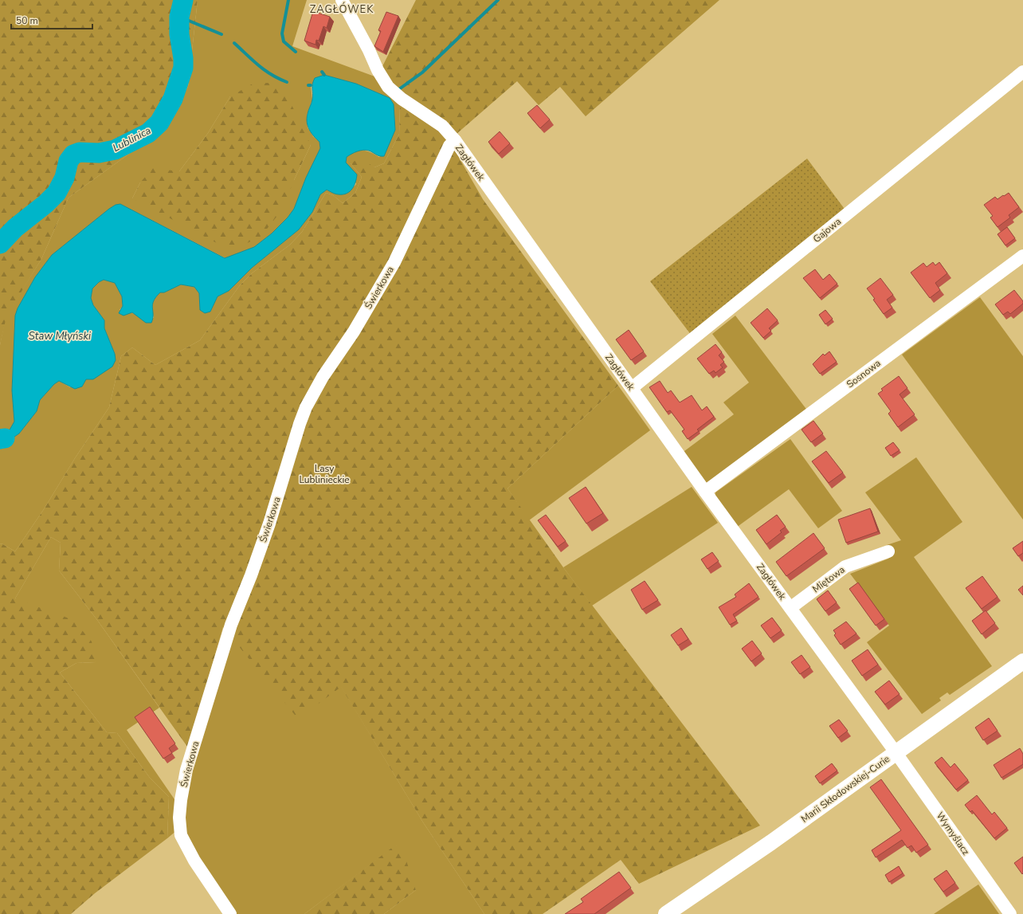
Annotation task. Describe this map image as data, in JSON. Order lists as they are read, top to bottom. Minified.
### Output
{"streets":{"street":["Zagłówek","Gajowa","Świerkowa","Sosnowa","Miętowa","Marii Skłodowskiej-Curie","Wymyślacz"]},"crossings":[["Zagłówek","Gajowa"],["Zagłówek","Świerkowa"],["Zagłówek","Sosnowa"],["Zagłówek","Miętowa"],["Zagłówek","Marii Skłodowskiej-Curie"],["Zagłówek","Wymyślacz"],["Marii Skłodowskiej-Curie","Wymyślacz"]],"districts":["ZAGŁÓWEK"],"water":["Lublinica","Staw Młyński"],"parks":["Lasy Lublinieckie"],"scale_bar":"50 m"}
